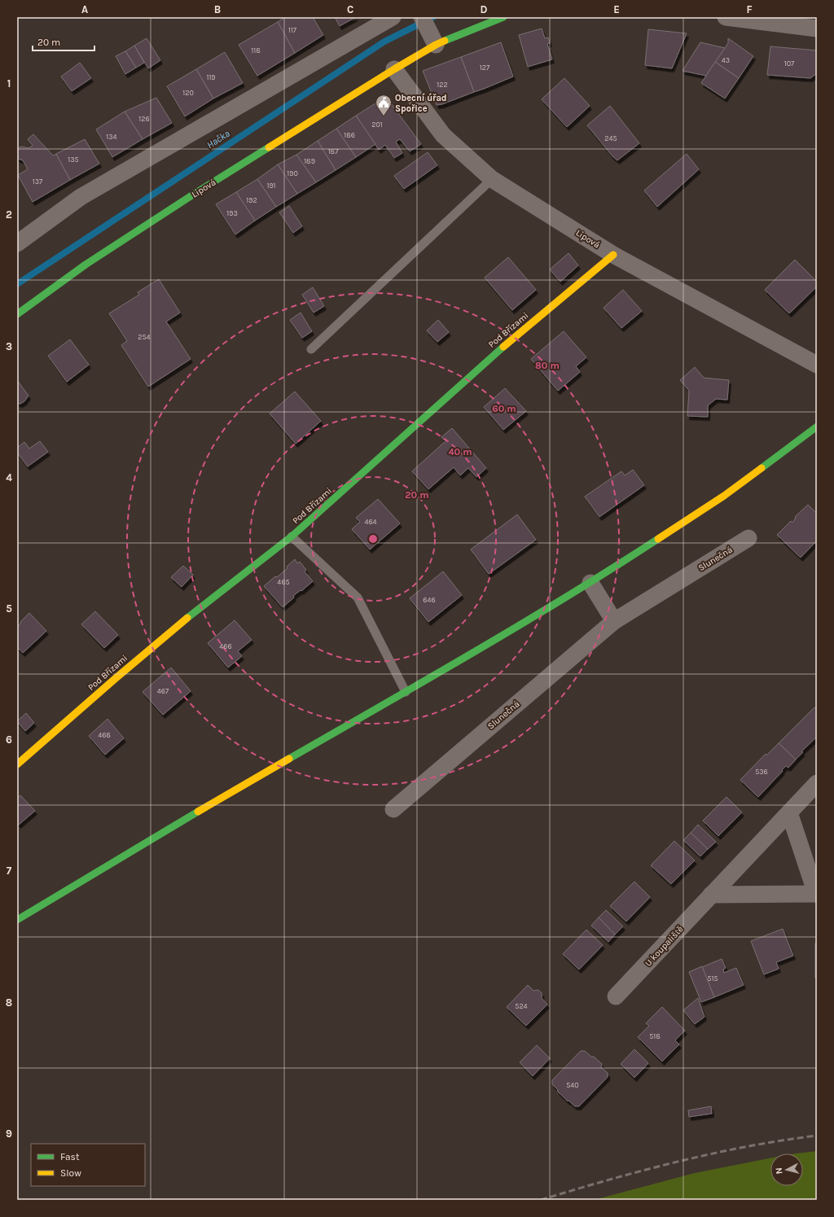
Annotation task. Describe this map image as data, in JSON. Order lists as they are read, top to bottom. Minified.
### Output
{"streets":{"street":["Lipová","Pod Břízami","Slunečná","U koupaliště"]},"crossings":[["Lipová","Pod Břízami"]],"water":["Hačka"],"places":{"public building":["Obecní úřad Spořice"]},"house_numbers":["117","118","43","107","127","119","122","120","126","201","186","134","245","187","135","189","190","137","191","192","193","254","464","465","646","466","467","468","536","515","524","518","540"],"legend":["Fast","Slow"],"scale_bar":"20 m","north":"left","grid":{"columns":["A","B","C","D","E","F"],"rows":["1","2","3","4","5","6","7","8","9"]},"rings":["80 m","60 m","40 m","20 m"]}
